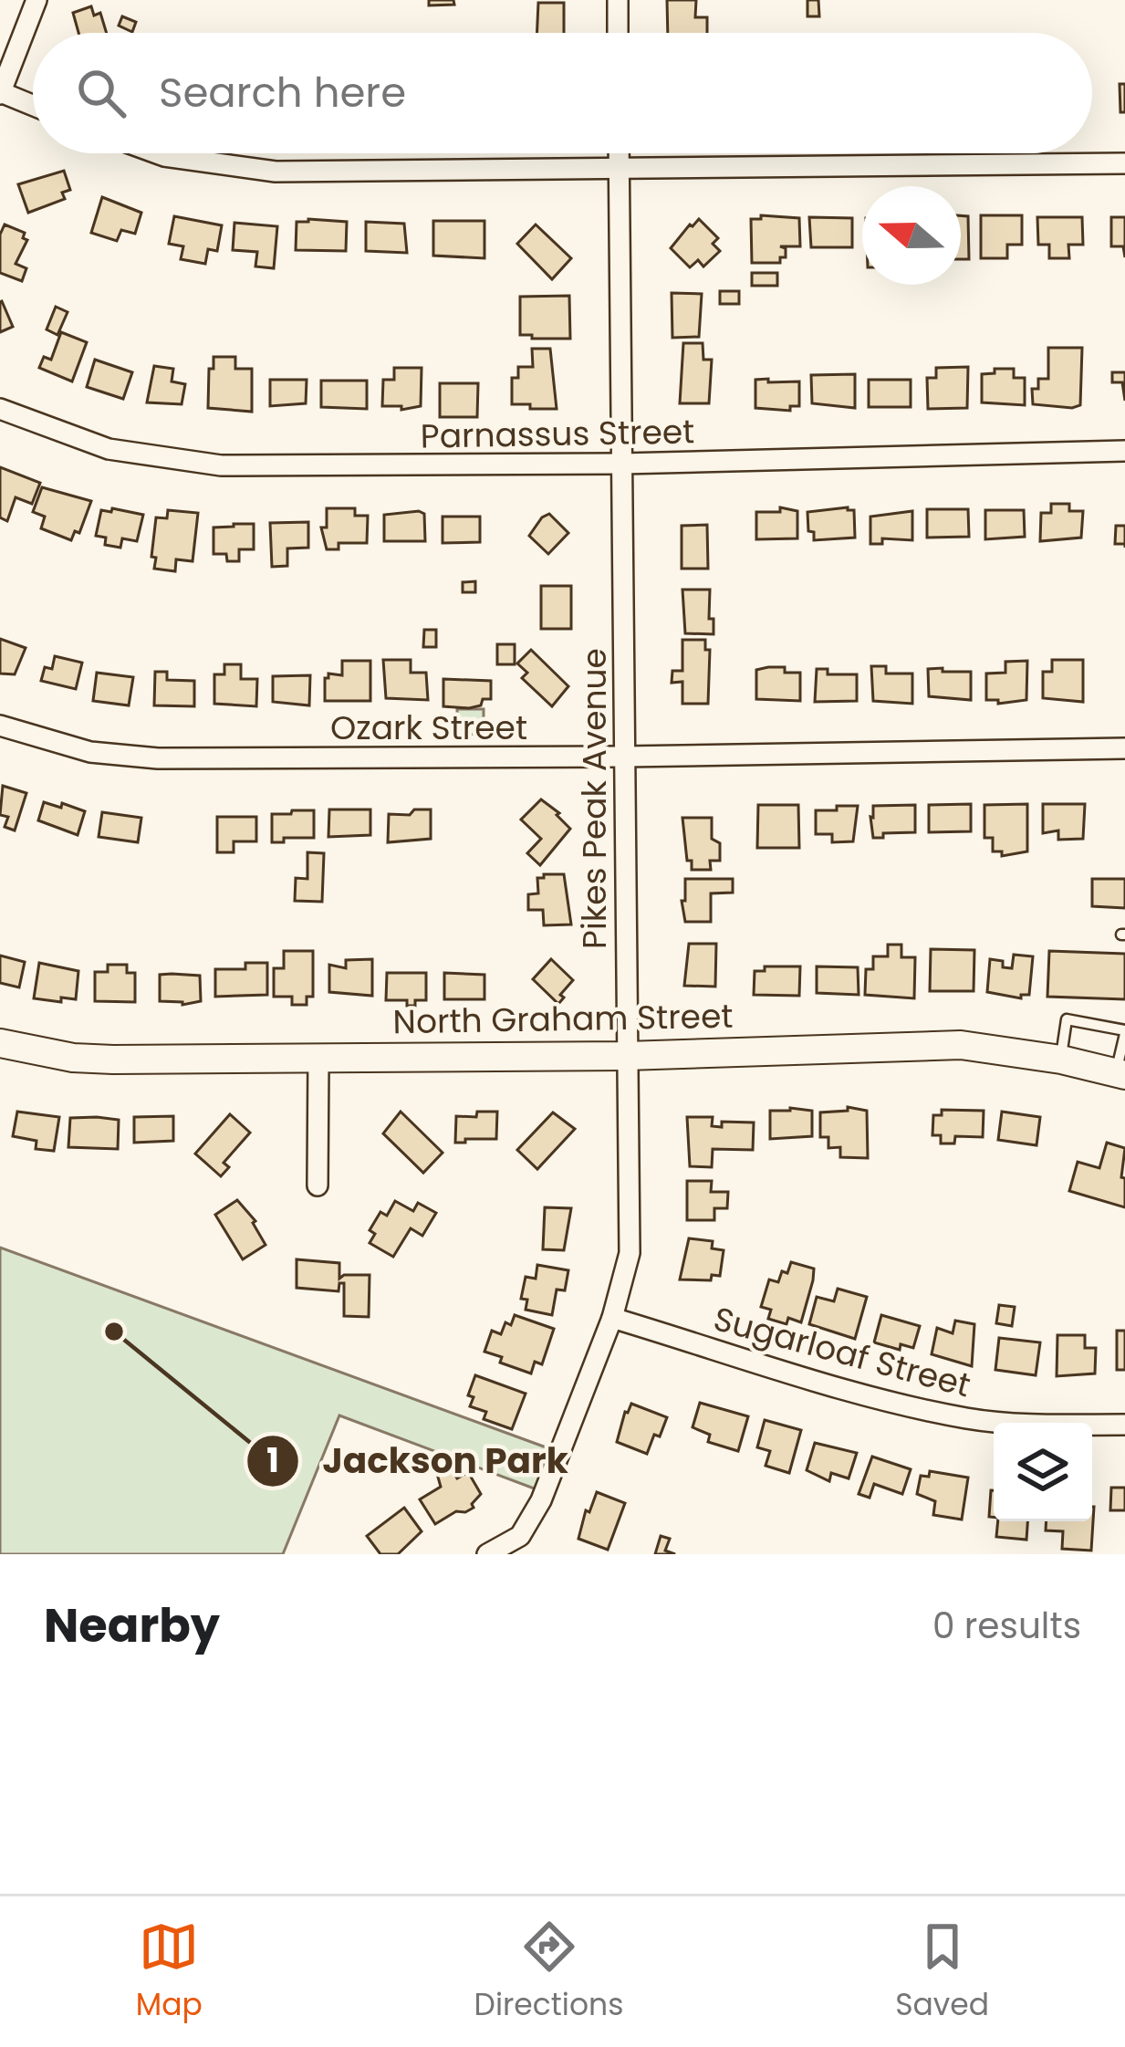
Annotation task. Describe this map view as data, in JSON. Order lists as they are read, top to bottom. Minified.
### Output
{"streets":{"main road":["North Graham Street"],"street":["Parnassus Street","Ozark Street","Pikes Peak Avenue","Sugarloaf Street"]},"crossings":[["Parnassus Street","Pikes Peak Avenue"],["Ozark Street","Pikes Peak Avenue"],["Pikes Peak Avenue","North Graham Street"],["Pikes Peak Avenue","Sugarloaf Street"]],"places":["Jackson Park"],"north":"left","page":{"search":"Search here","heading":["Nearby","0 results"],"nav":["Map","Directions","Saved"]}}
